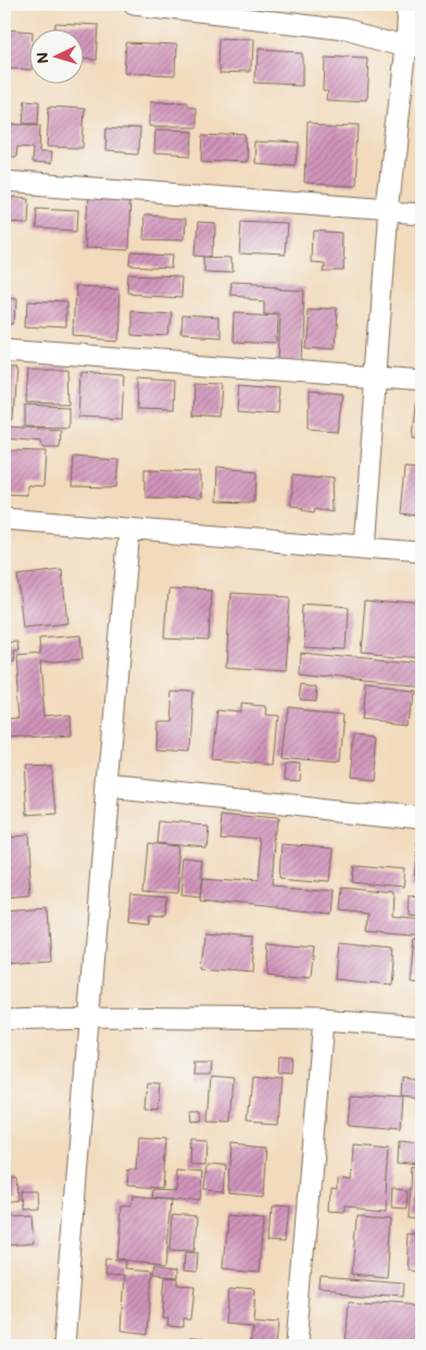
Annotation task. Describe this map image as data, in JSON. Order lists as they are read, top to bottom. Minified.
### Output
{"north":"left"}
